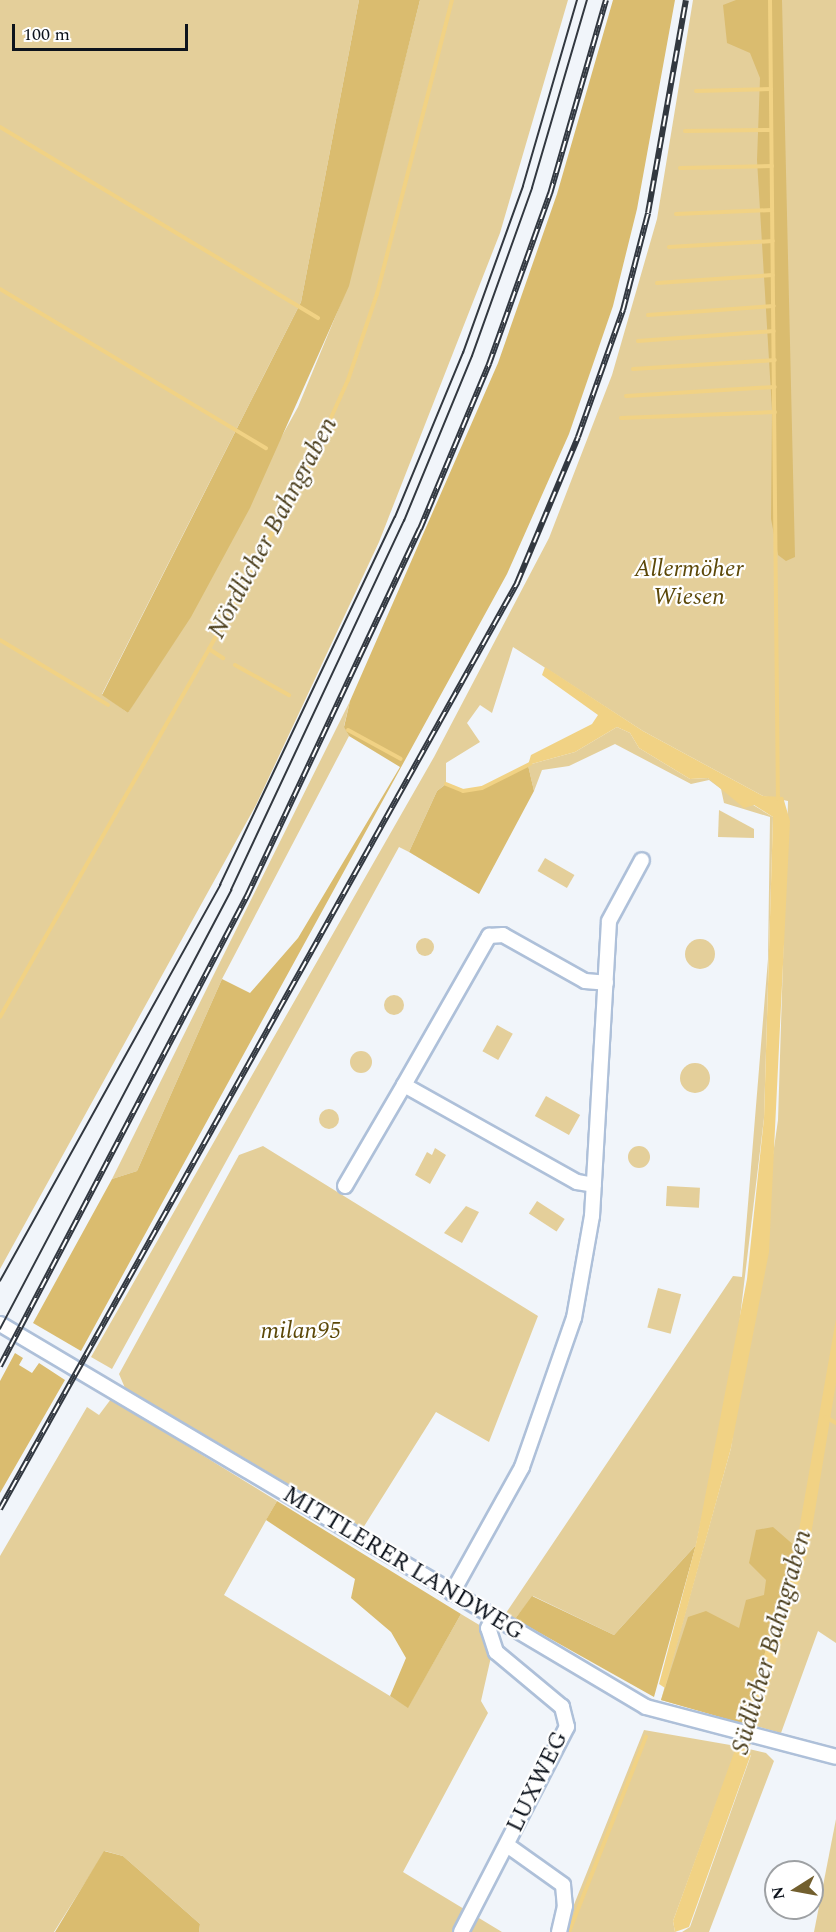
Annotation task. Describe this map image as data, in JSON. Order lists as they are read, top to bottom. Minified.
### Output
{"streets":{"street":["MITTLERER LANDWEG","LUXWEG"]},"crossings":[["MITTLERER LANDWEG","LUXWEG"]],"water":["Nördlicher Bahngraben","Südlicher Bahngraben"],"parks":["Allermöher Wiesen","milan95"],"scale_bar":"100 m","north":"left"}
